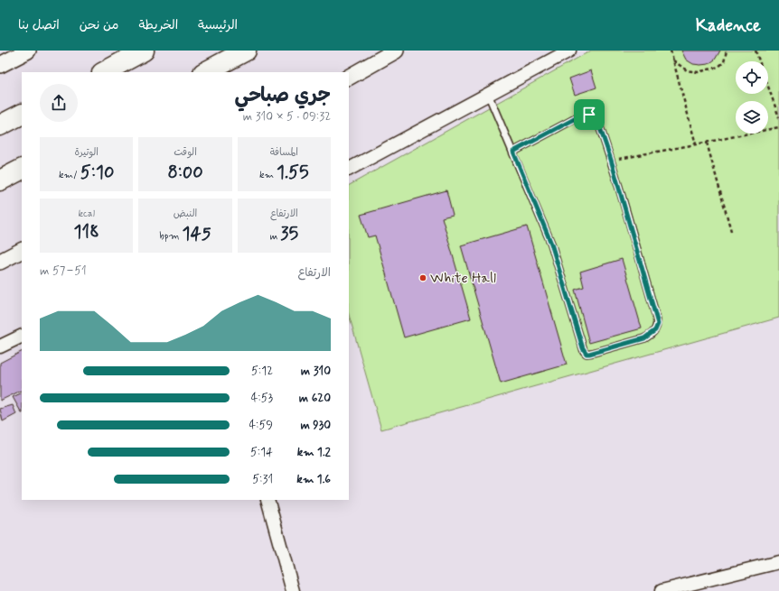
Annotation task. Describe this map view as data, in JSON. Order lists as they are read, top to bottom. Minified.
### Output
{"places":["White Hall"],"page":{"header":"Kadence","nav":["الرئيسية","الخريطة","من نحن","اتصل بنا"],"heading":["جري صباحي","09:32 · 5 × 310 m"],"stats":[["المسافة","1.55 km"],["الوقت","8:00"],["الوتيرة","5:10 /km"],["الارتفاع","35 m"],["النبض","145 bpm"],["kcal","118"]],"chart":["الارتفاع","51–57 m"],"list":[{"name":"310 m","note":"5:12"},{"name":"620 m","note":"4:53"},{"name":"930 m","note":"4:59"},{"name":"1.2 km","note":"5:14"},{"name":"1.6 km","note":"5:31"}]}}
